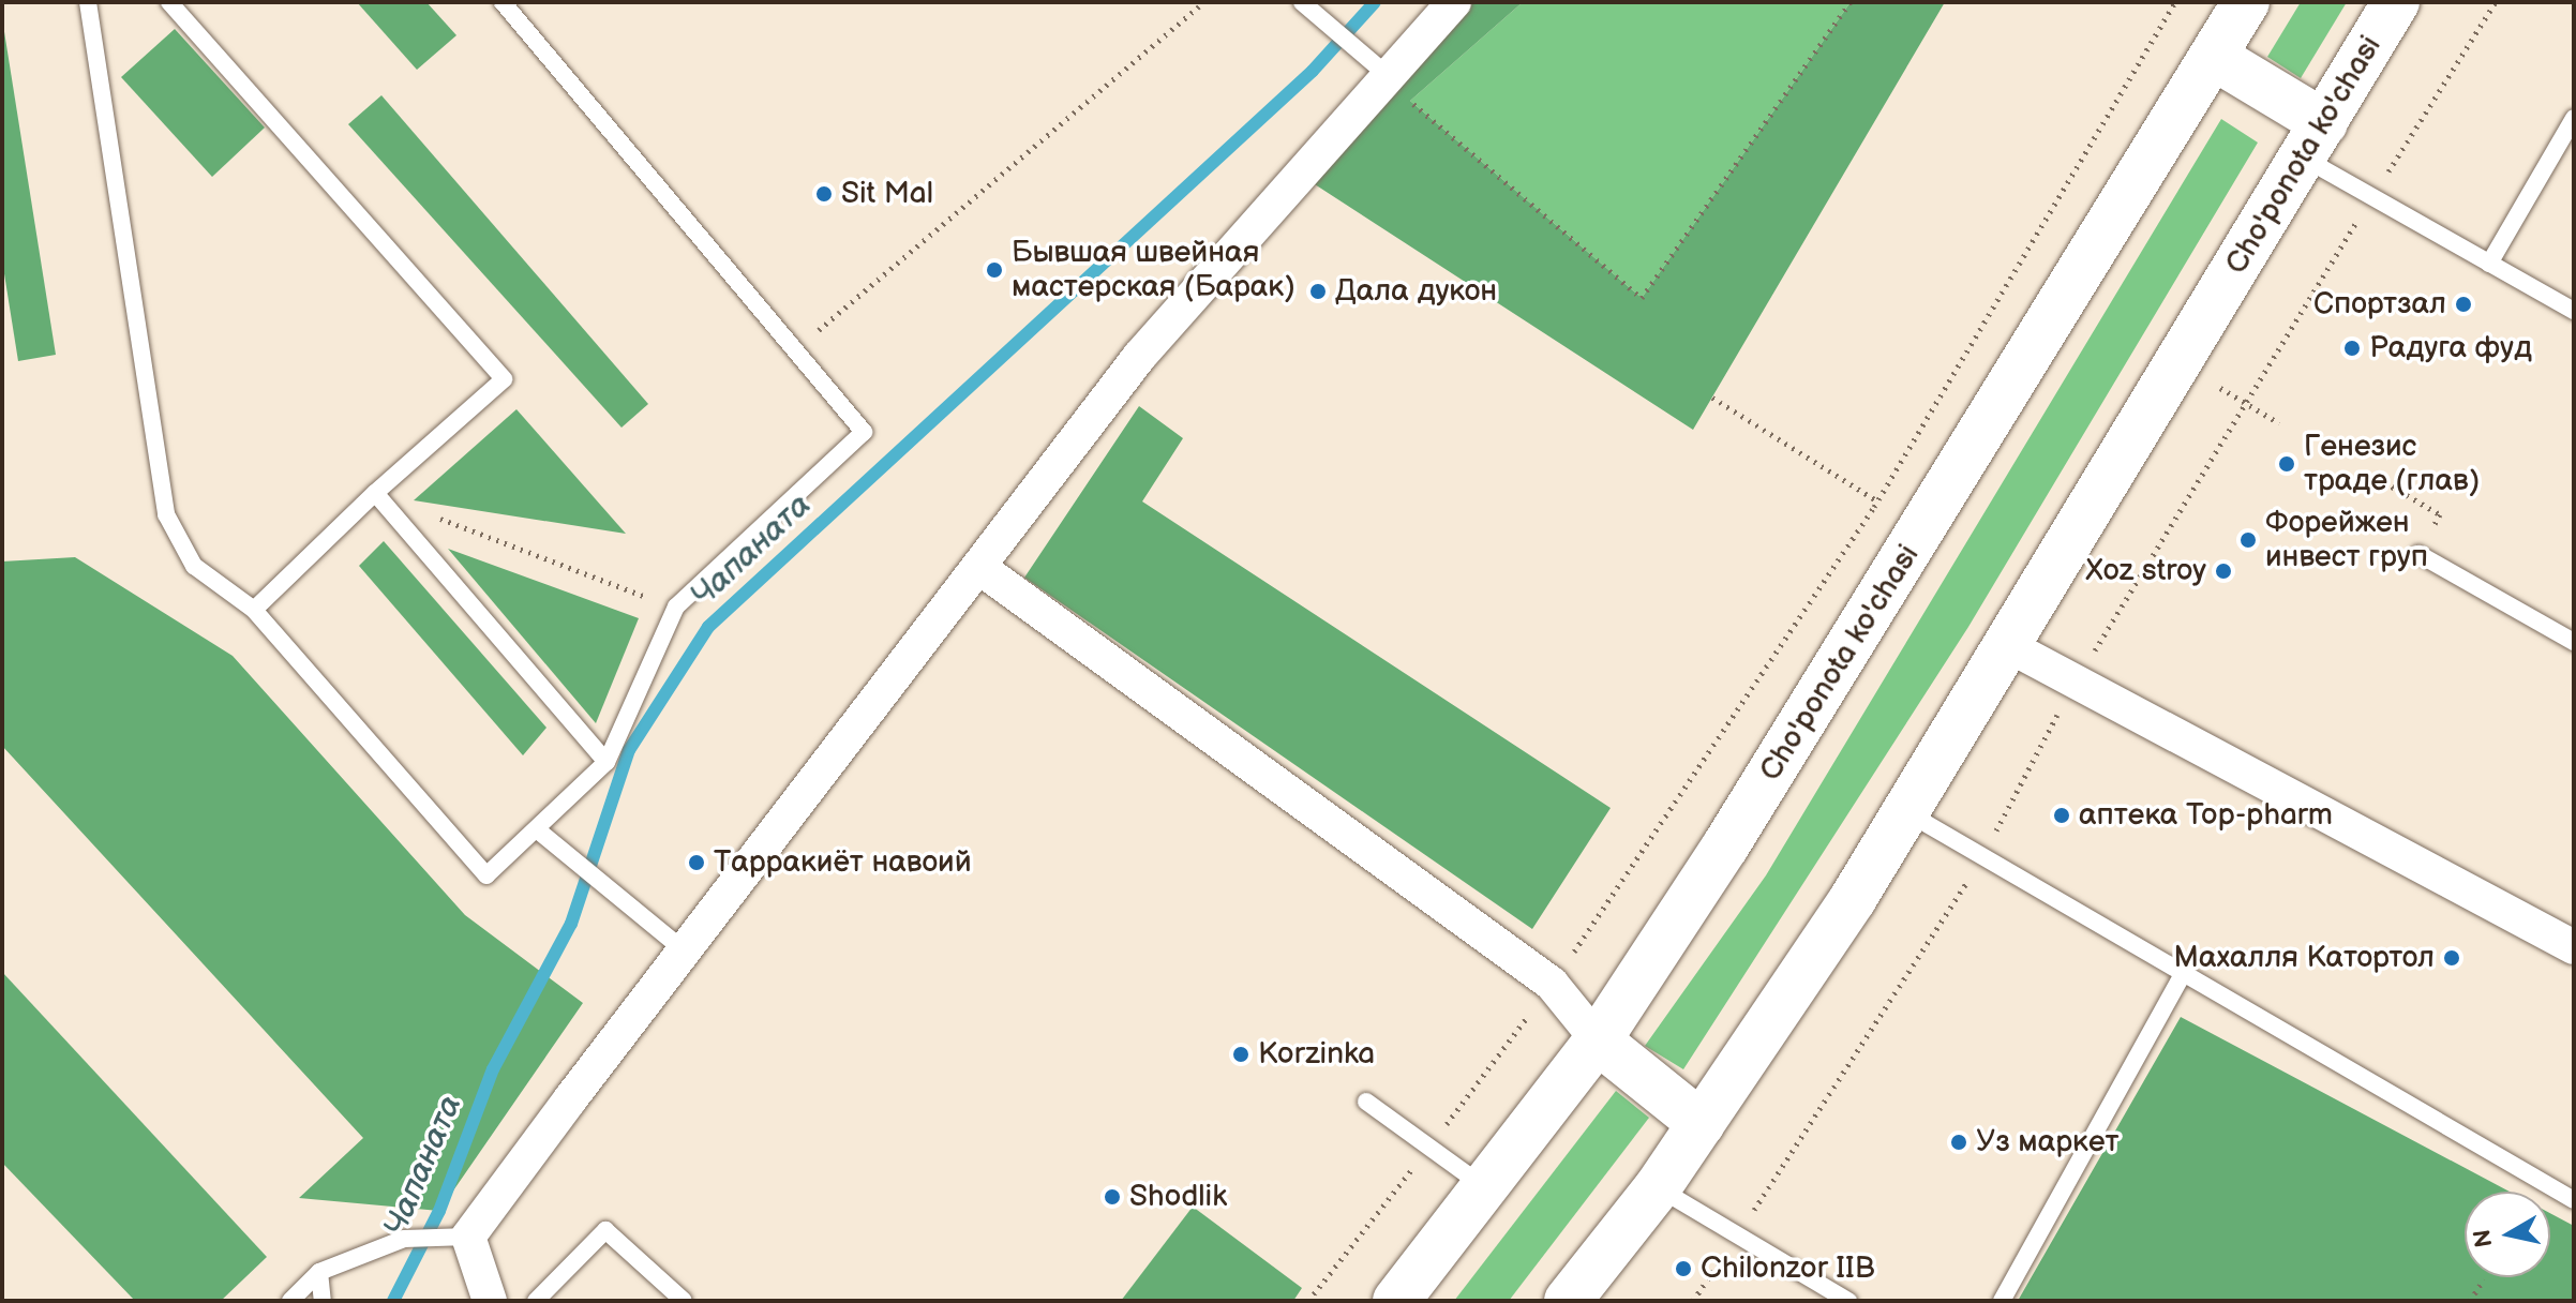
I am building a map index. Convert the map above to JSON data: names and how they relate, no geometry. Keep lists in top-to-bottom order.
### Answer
{
  "streets": {
    "main road": ["Cho'ponota ko'chasi"]
  },
  "water": ["Чапаната"],
  "places": [
    "Sit Mal",
    "Бывшая швейная мастерская (Барак)",
    "Дала дукон",
    "Спортзал",
    "Радуга фуд",
    "Генезис траде (глав)",
    "Форейжен инвест груп",
    "Xoz stroy",
    "аптека Top-pharm",
    "Тарракиёт навоий",
    "Махалля Катортол",
    "Korzinka",
    "Уз маркет",
    "Shodlik",
    "Chilonzor IIB"
  ],
  "north": "left"
}
